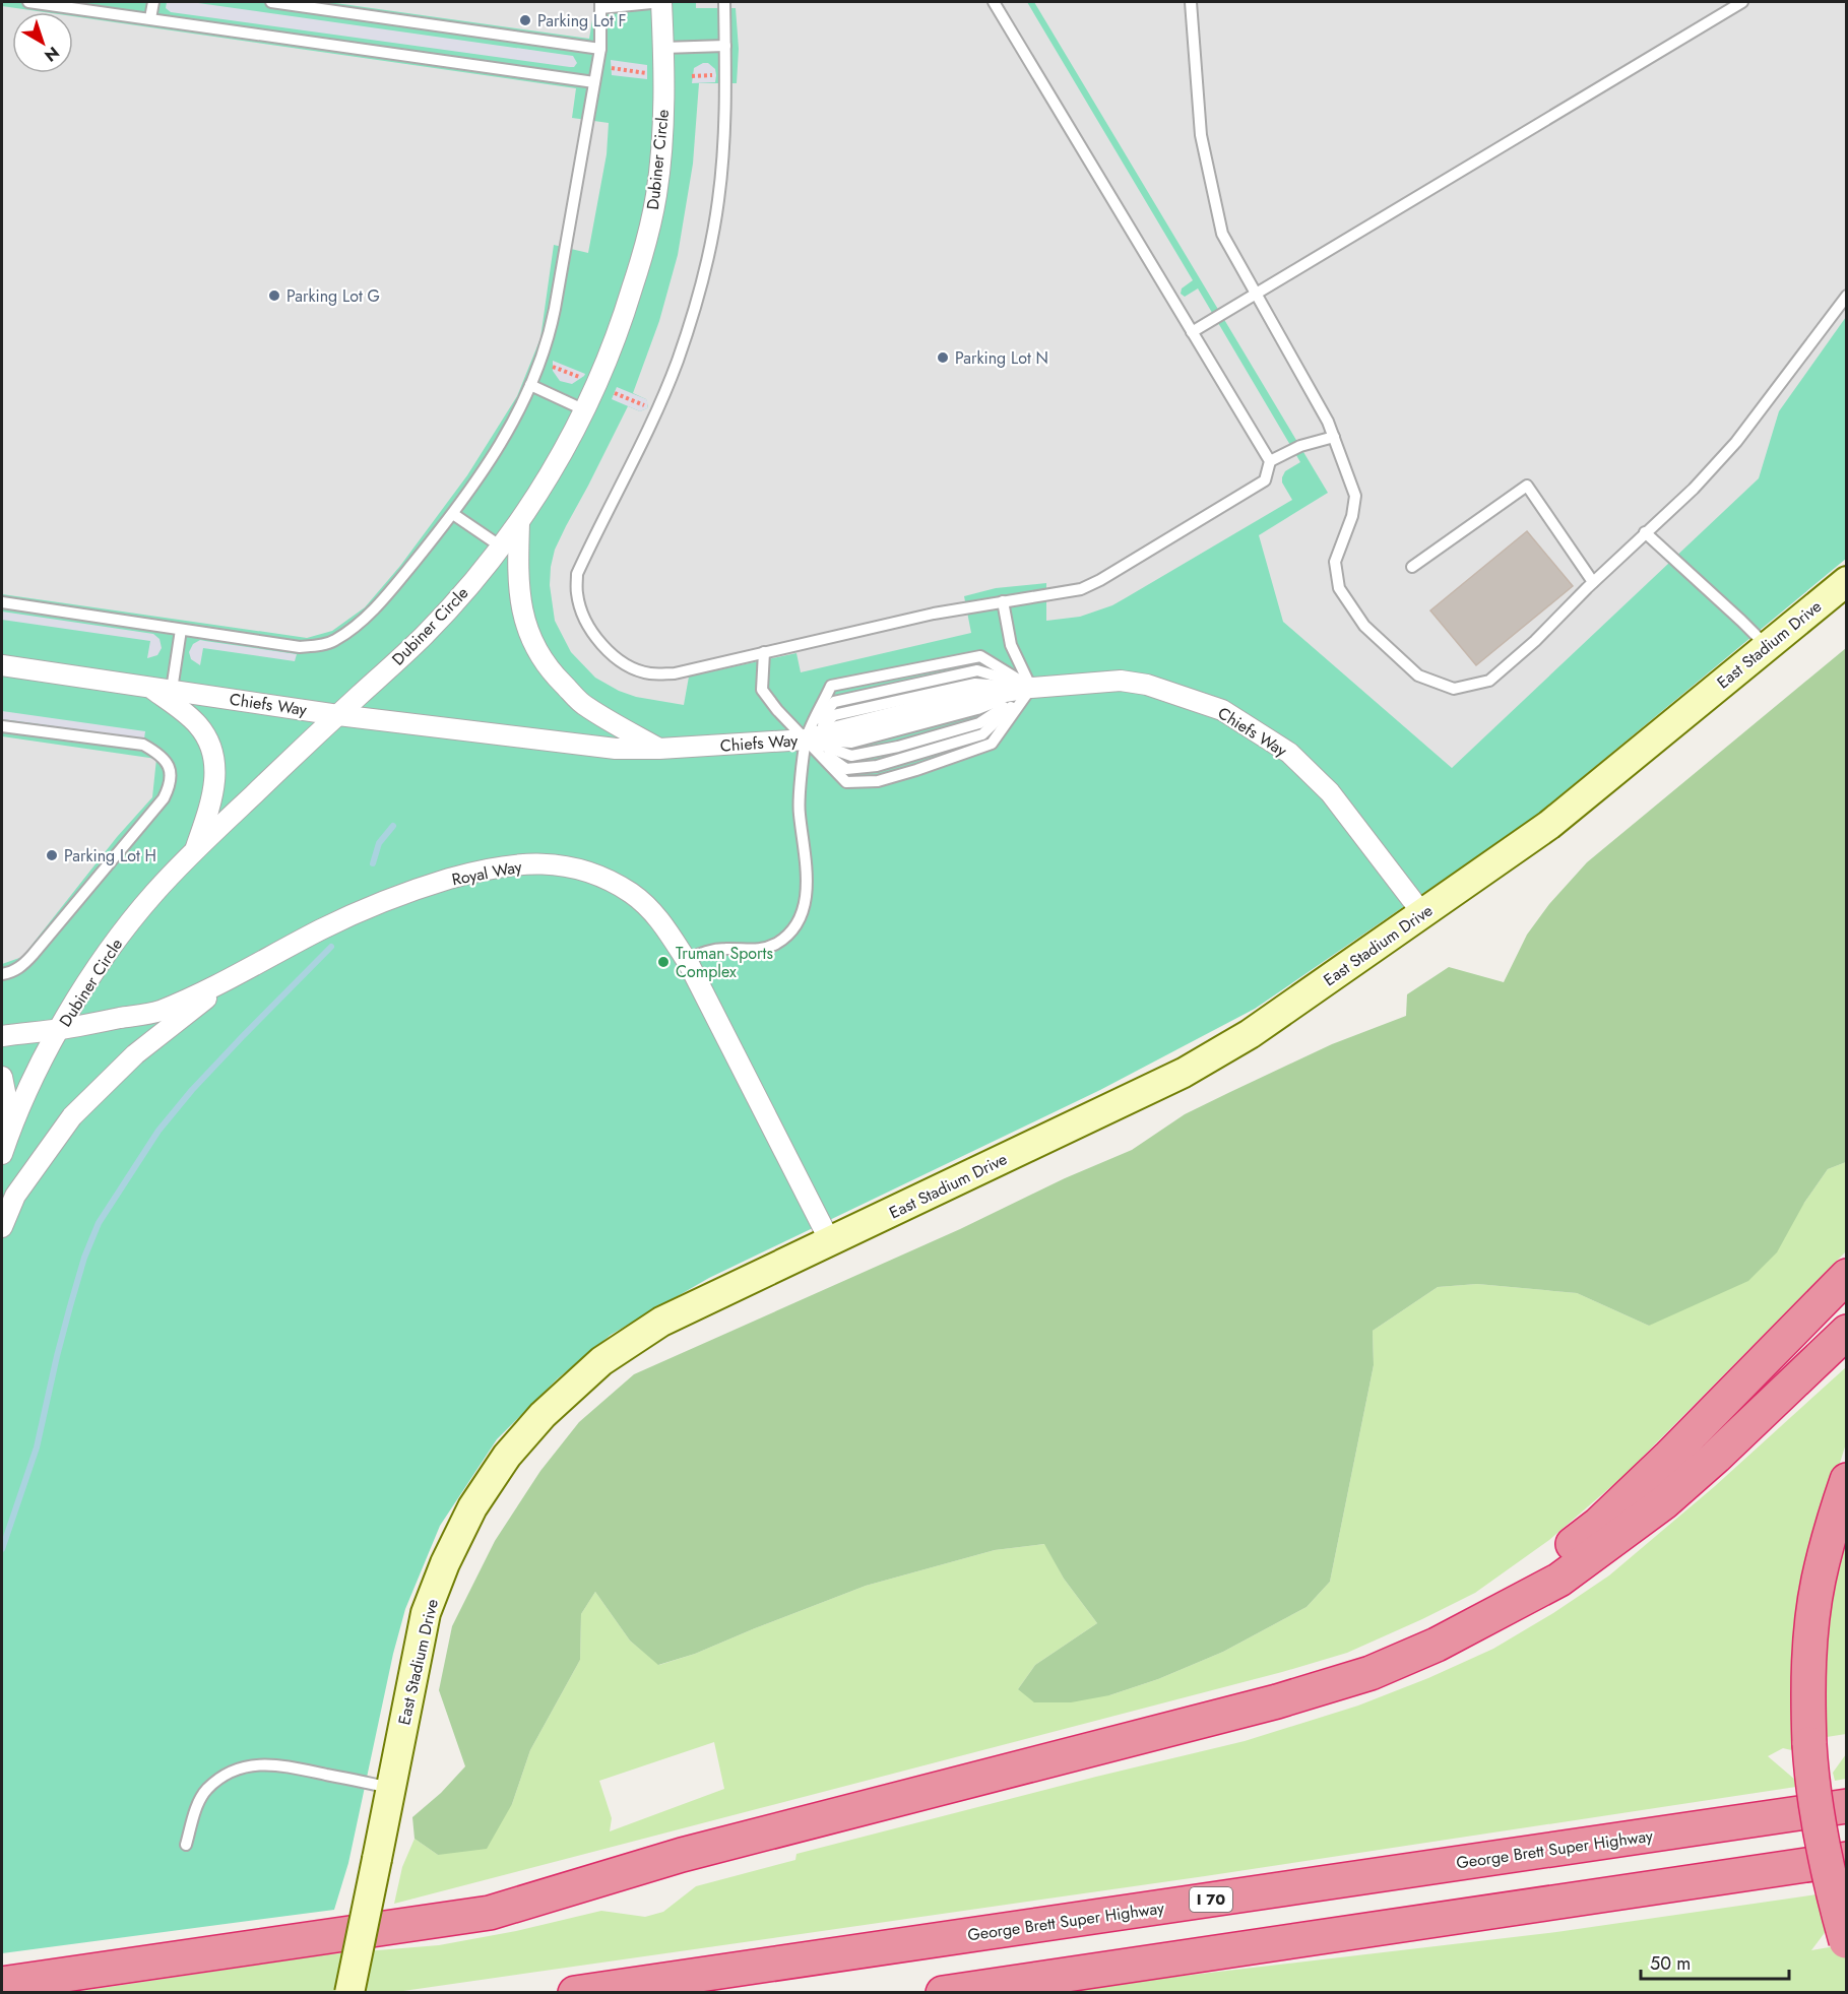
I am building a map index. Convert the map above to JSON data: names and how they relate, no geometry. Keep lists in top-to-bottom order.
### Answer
{
  "streets": {
    "highway": ["George Brett Super Highway", "I 70"],
    "main road": ["East Stadium Drive"],
    "street": ["Dubiner Circle", "Chiefs Way", "Royal Way"]
  },
  "crossings": [
    ["Dubiner Circle", "Chiefs Way"],
    ["Dubiner Circle", "Royal Way"],
    ["East Stadium Drive", "Chiefs Way"],
    ["East Stadium Drive", "Royal Way"]
  ],
  "places": [
    "Parking Lot F",
    "Parking Lot G",
    "Parking Lot N",
    "Parking Lot H",
    "Truman Sports Complex"
  ],
  "scale_bar": "50 m",
  "north": "bottom right"
}
